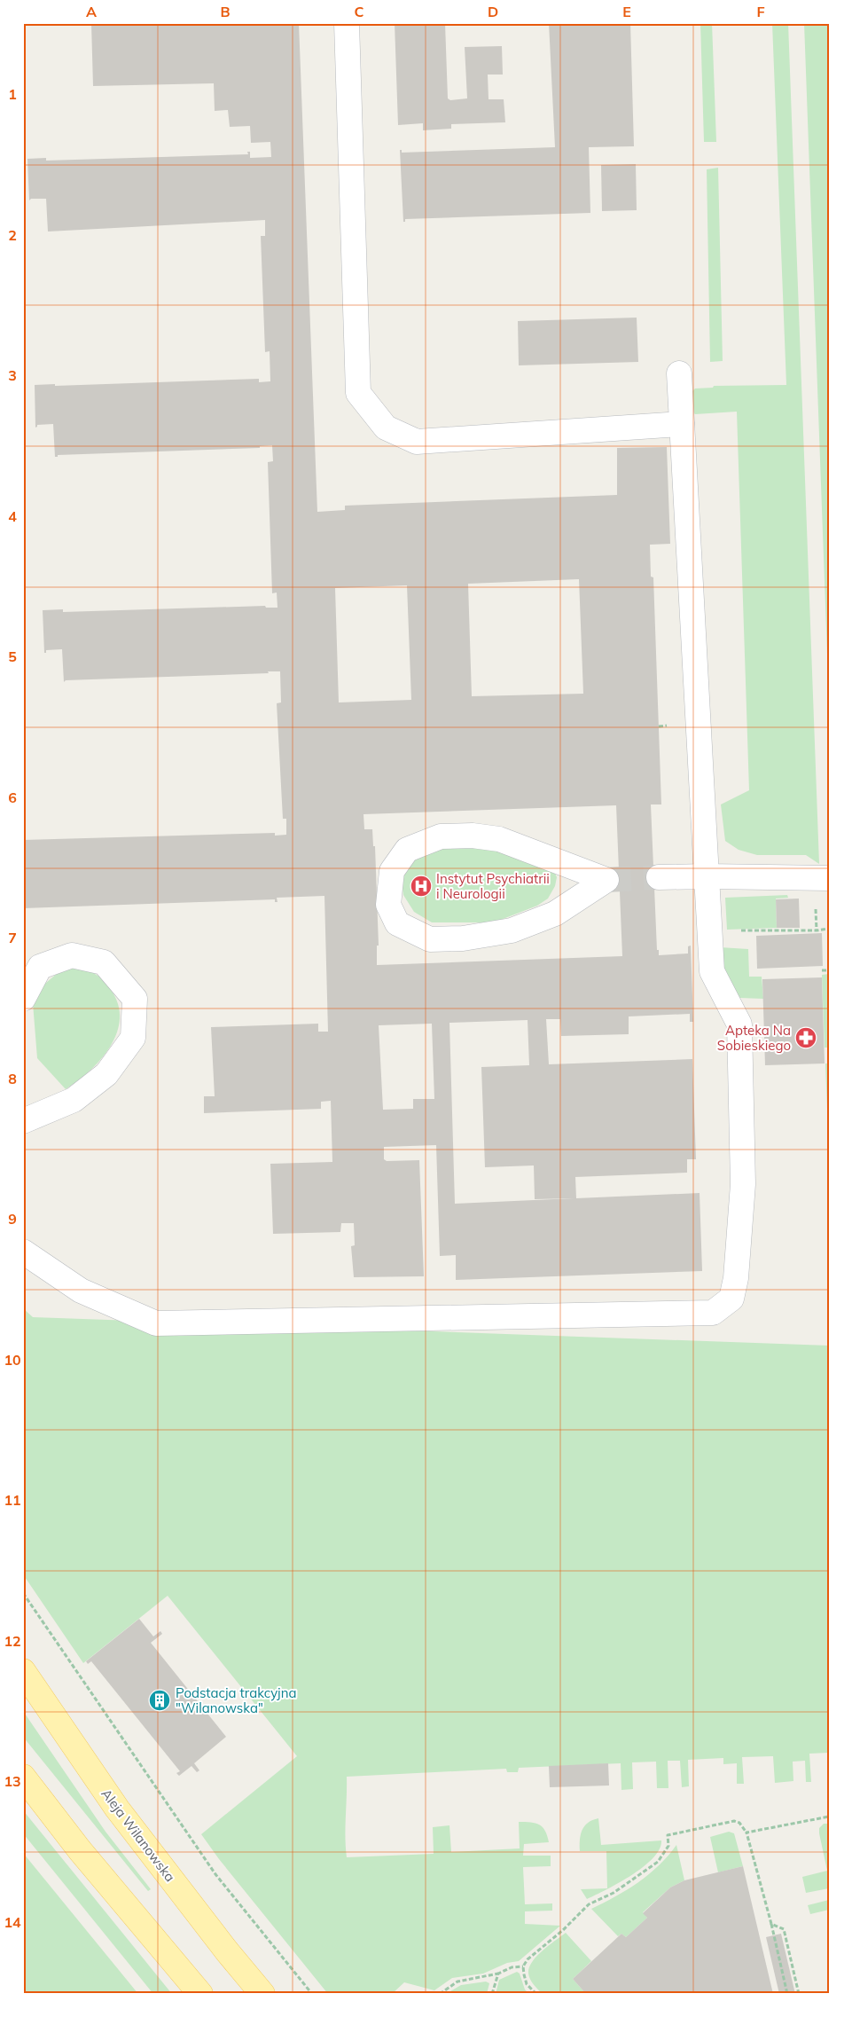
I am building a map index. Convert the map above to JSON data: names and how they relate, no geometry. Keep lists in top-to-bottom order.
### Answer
{
  "streets": {
    "main road": ["Aleja Wilanowska"]
  },
  "places": {
    "hospital": ["Instytut Psychiatrii i Neurologii"],
    "pharmacy": ["Apteka Na Sobieskiego"],
    "building": ["Podstacja trakcyjna \"Wilanowska\""]
  },
  "grid": {
    "columns": [
      "A",
      "B",
      "C",
      "D",
      "E",
      "F"
    ],
    "rows": [
      "1",
      "2",
      "3",
      "4",
      "5",
      "6",
      "7",
      "8",
      "9",
      "10",
      "11",
      "12",
      "13",
      "14"
    ]
  }
}
